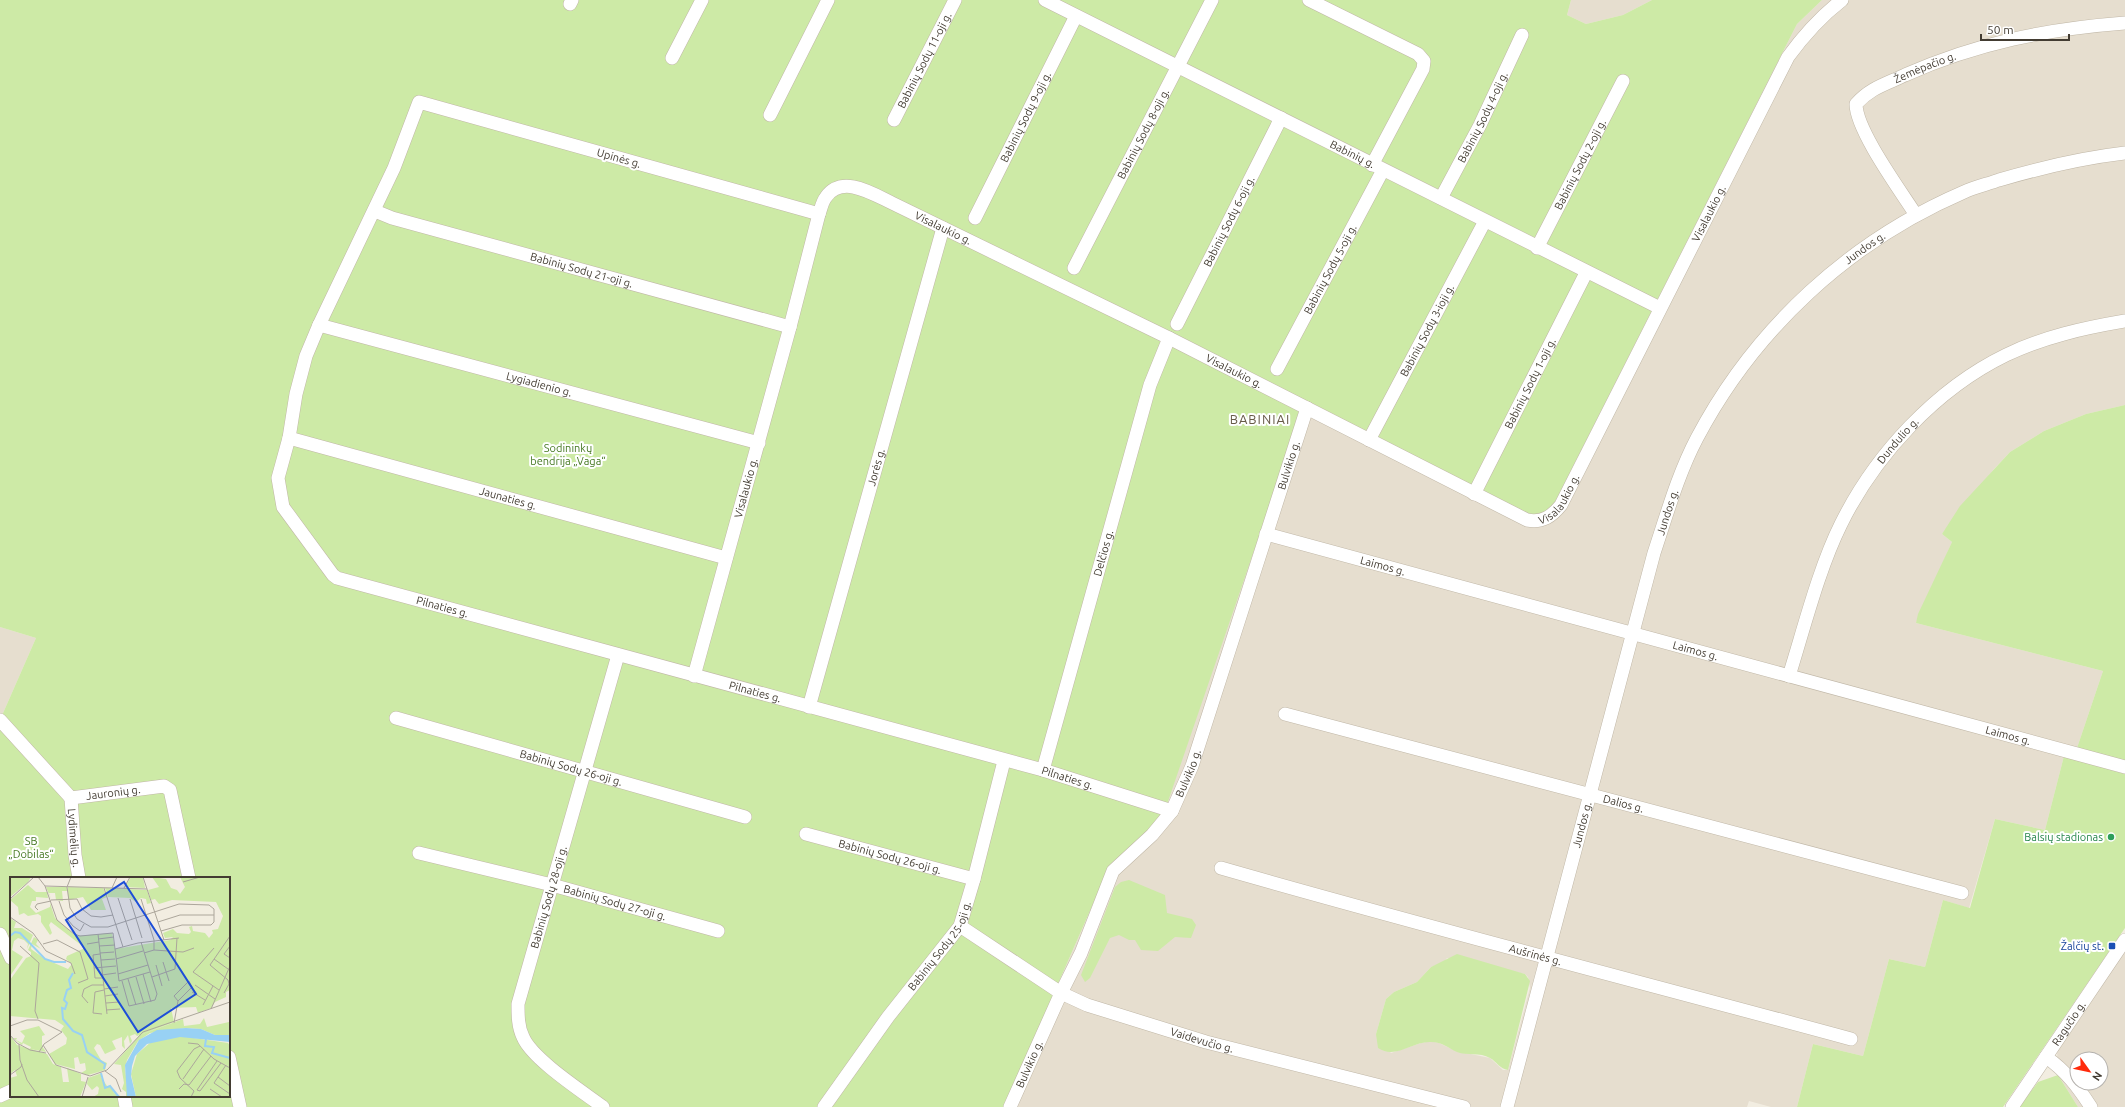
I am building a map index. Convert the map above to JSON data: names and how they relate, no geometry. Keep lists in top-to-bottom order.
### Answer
{
  "streets": {
    "street": [
      "Babinių Sodų 11-oji g.",
      "Žemėpačio g.",
      "Babinių Sodų 9-oji g.",
      "Babinių Sodų 4-oji g.",
      "Babinių Sodų 8-oji g.",
      "Babinių g.",
      "Upinės g.",
      "Babinių Sodų 2-oji g.",
      "Visalaukio g.",
      "Babinių Sodų 6-oji g.",
      "Jundos g.",
      "Babinių Sodų 5-oji g.",
      "Babinių Sodų 21-oji g.",
      "Babinių Sodų 3-ioji g.",
      "Babinių Sodų 1-oji g.",
      "Lygiadienio g.",
      "Dundulio g.",
      "Bulvikio g.",
      "Jorės g.",
      "Jaunaties g.",
      "Delčios g.",
      "Laimos g.",
      "Pilnaties g.",
      "Babinių Sodų 26-oji g.",
      "Jauronių g.",
      "Dalios g.",
      "Lydimėlių g.",
      "Babinių Sodų 28-oji g.",
      "Babinių Sodų 27-oji g.",
      "Babinių Sodų 25-oji g.",
      "Aušrinės g.",
      "Ragučio g.",
      "Vaidevučio g."
    ]
  },
  "crossings": [
    ["Žemėpačio g.", "Jundos g."],
    ["Babinių Sodų 9-oji g.", "Babinių g."],
    ["Babinių Sodų 4-oji g.", "Babinių g."],
    ["Babinių Sodų 8-oji g.", "Babinių g."],
    ["Babinių g.", "Babinių Sodų 2-oji g."],
    ["Babinių g.", "Visalaukio g."],
    ["Babinių g.", "Babinių Sodų 6-oji g."],
    ["Babinių g.", "Babinių Sodų 5-oji g."],
    ["Babinių g.", "Babinių Sodų 3-ioji g."],
    ["Babinių g.", "Babinių Sodų 1-oji g."],
    ["Upinės g.", "Visalaukio g."],
    ["Upinės g.", "Babinių Sodų 21-oji g."],
    ["Visalaukio g.", "Babinių Sodų 21-oji g."],
    ["Visalaukio g.", "Babinių Sodų 3-ioji g."],
    ["Visalaukio g.", "Babinių Sodų 1-oji g."],
    ["Visalaukio g.", "Lygiadienio g."],
    ["Visalaukio g.", "Bulvikio g."],
    ["Visalaukio g.", "Jorės g."],
    ["Visalaukio g.", "Jaunaties g."],
    ["Visalaukio g.", "Delčios g."],
    ["Visalaukio g.", "Pilnaties g."],
    ["Jundos g.", "Laimos g."],
    ["Jundos g.", "Dalios g."],
    ["Jundos g.", "Aušrinės g."],
    ["Dundulio g.", "Laimos g."],
    ["Bulvikio g.", "Laimos g."],
    ["Bulvikio g.", "Pilnaties g."],
    ["Bulvikio g.", "Vaidevučio g."],
    ["Jorės g.", "Pilnaties g."],
    ["Jaunaties g.", "Pilnaties g."],
    ["Delčios g.", "Pilnaties g."],
    ["Pilnaties g.", "Babinių Sodų 28-oji g."],
    ["Pilnaties g.", "Babinių Sodų 25-oji g."],
    ["Babinių Sodų 26-oji g.", "Babinių Sodų 28-oji g."],
    ["Babinių Sodų 26-oji g.", "Babinių Sodų 25-oji g."],
    ["Jauronių g.", "Lydimėlių g."],
    ["Babinių Sodų 28-oji g.", "Babinių Sodų 27-oji g."],
    ["Babinių Sodų 25-oji g.", "Vaidevučio g."]
  ],
  "districts": ["BABINIAI"],
  "parks": ["Sodininkų bendrija „Vaga“", "SB „Dobilas“"],
  "places": {
    "other": ["Balsių stadionas"],
    "transit": ["Žalčių st."]
  },
  "scale_bar": "50 m",
  "north": "bottom right"
}
